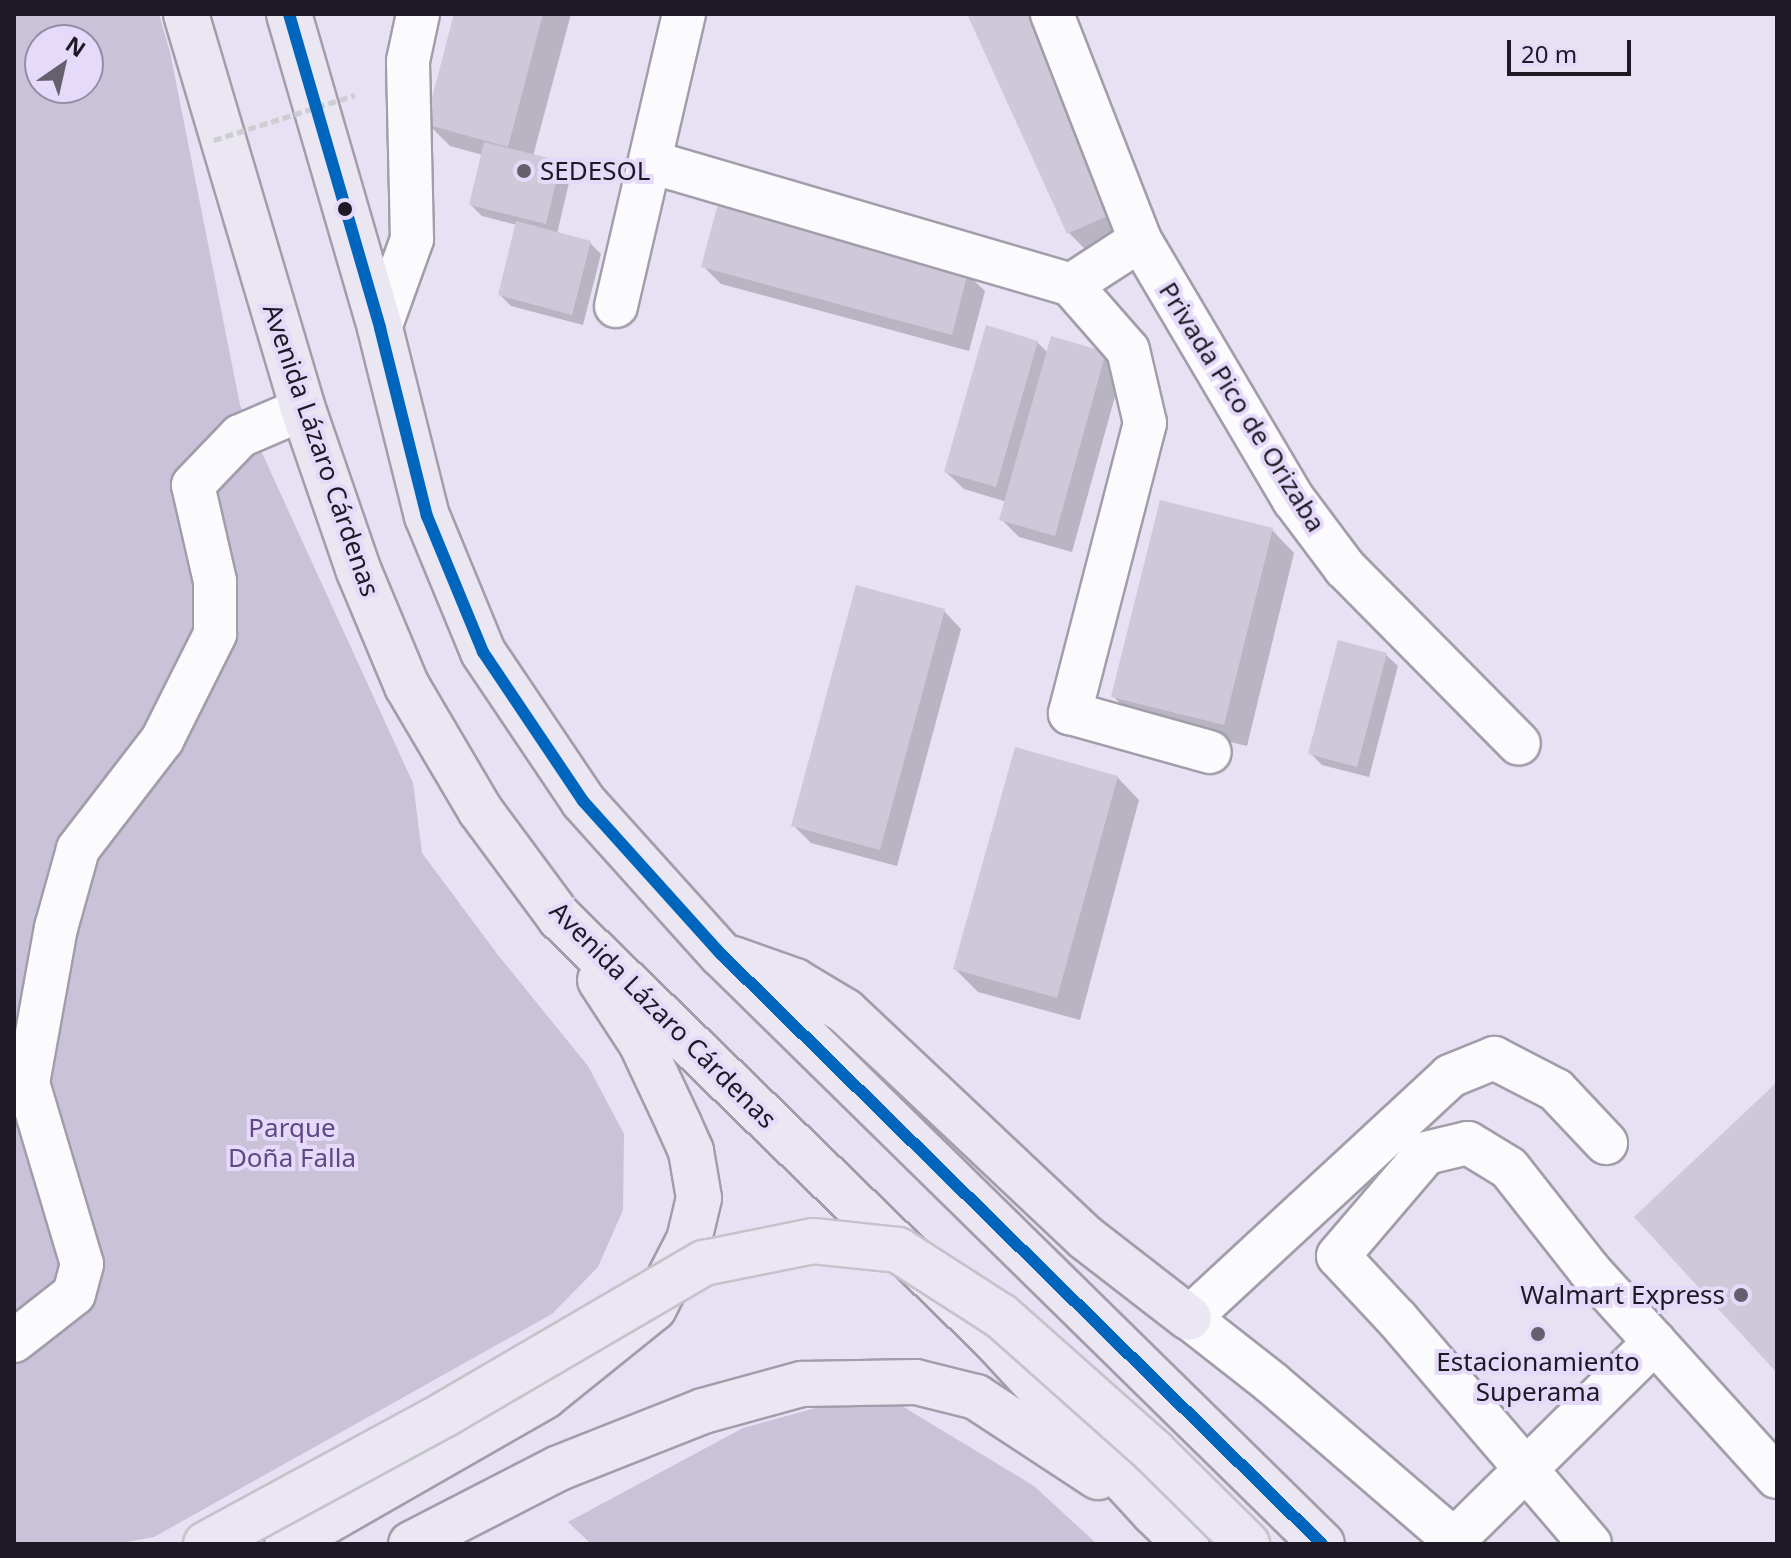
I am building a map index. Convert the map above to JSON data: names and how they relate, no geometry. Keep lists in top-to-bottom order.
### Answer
{
  "streets": {
    "highway": ["Avenida Lázaro Cárdenas"],
    "street": ["Privada Pico de Orizaba"]
  },
  "parks": ["Parque Doña Falla"],
  "places": ["SEDESOL", "Walmart Express", "Estacionamiento Superama"],
  "scale_bar": "20 m",
  "north": "top right"
}
